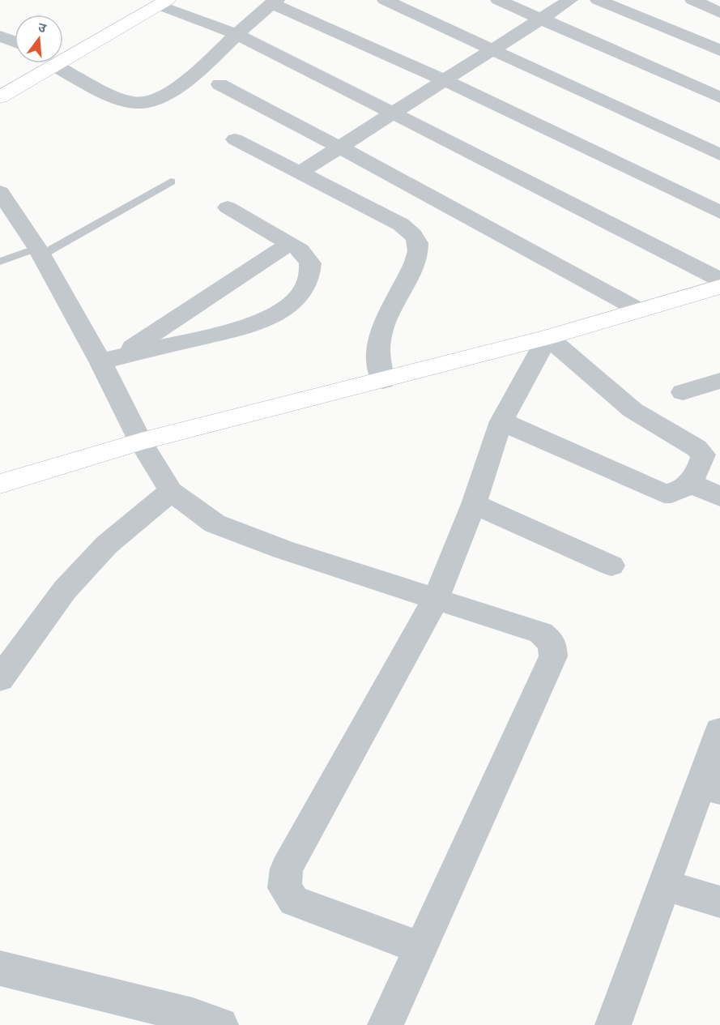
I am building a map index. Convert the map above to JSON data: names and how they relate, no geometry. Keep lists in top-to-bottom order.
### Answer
{
  "north": "top"
}
